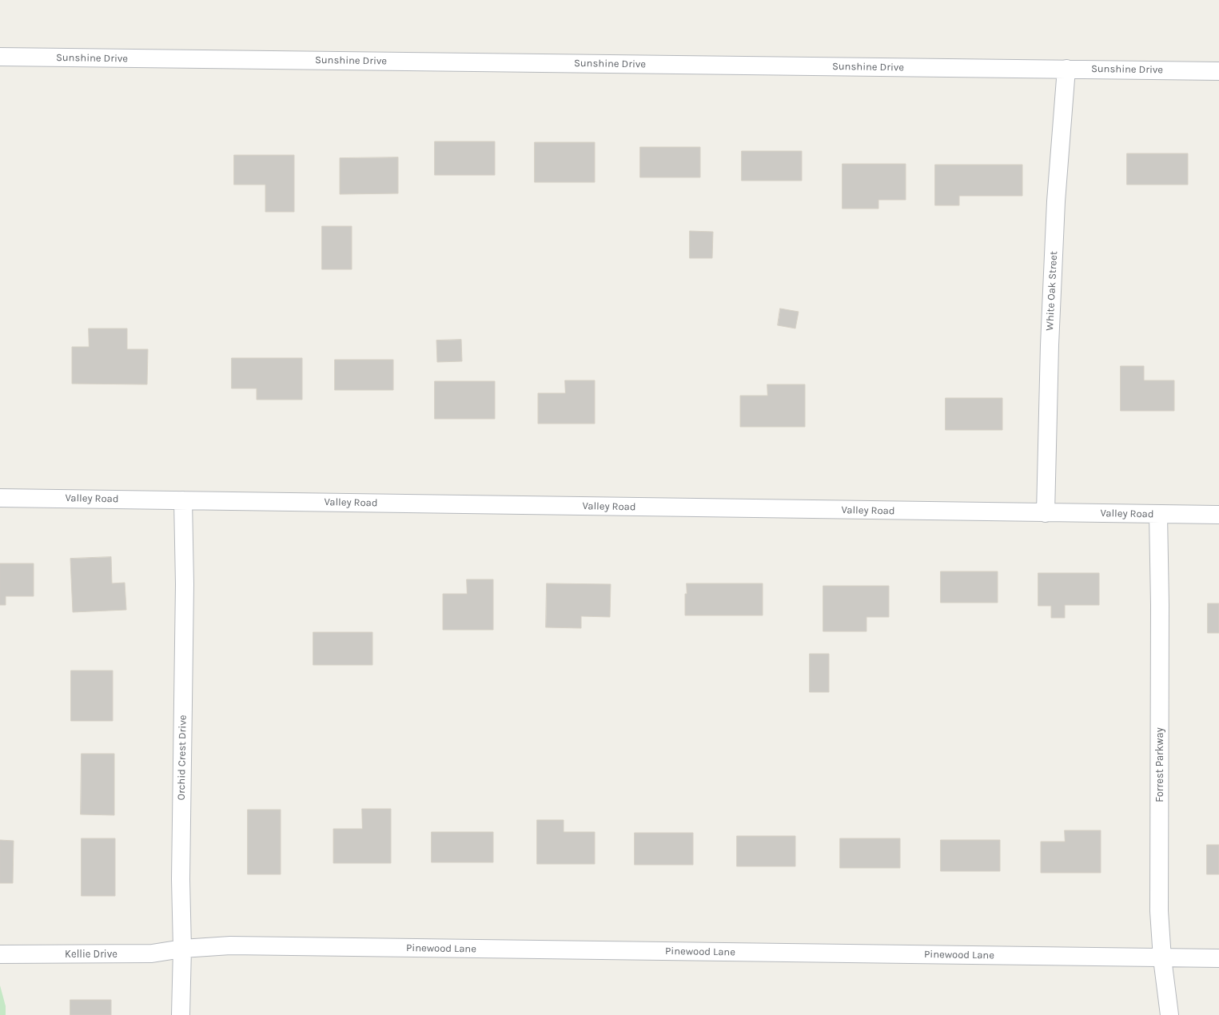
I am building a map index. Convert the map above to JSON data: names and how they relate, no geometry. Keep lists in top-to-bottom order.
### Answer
{
  "streets": {
    "street": [
      "Sunshine Drive",
      "White Oak Street",
      "Valley Road",
      "Orchid Crest Drive",
      "Forrest Parkway",
      "Pinewood Lane",
      "Kellie Drive"
    ]
  },
  "crossings": [
    ["Sunshine Drive", "White Oak Street"],
    ["White Oak Street", "Valley Road"],
    ["Valley Road", "Orchid Crest Drive"],
    ["Valley Road", "Forrest Parkway"],
    ["Orchid Crest Drive", "Pinewood Lane"],
    ["Orchid Crest Drive", "Kellie Drive"],
    ["Forrest Parkway", "Pinewood Lane"],
    ["Pinewood Lane", "Kellie Drive"]
  ]
}
